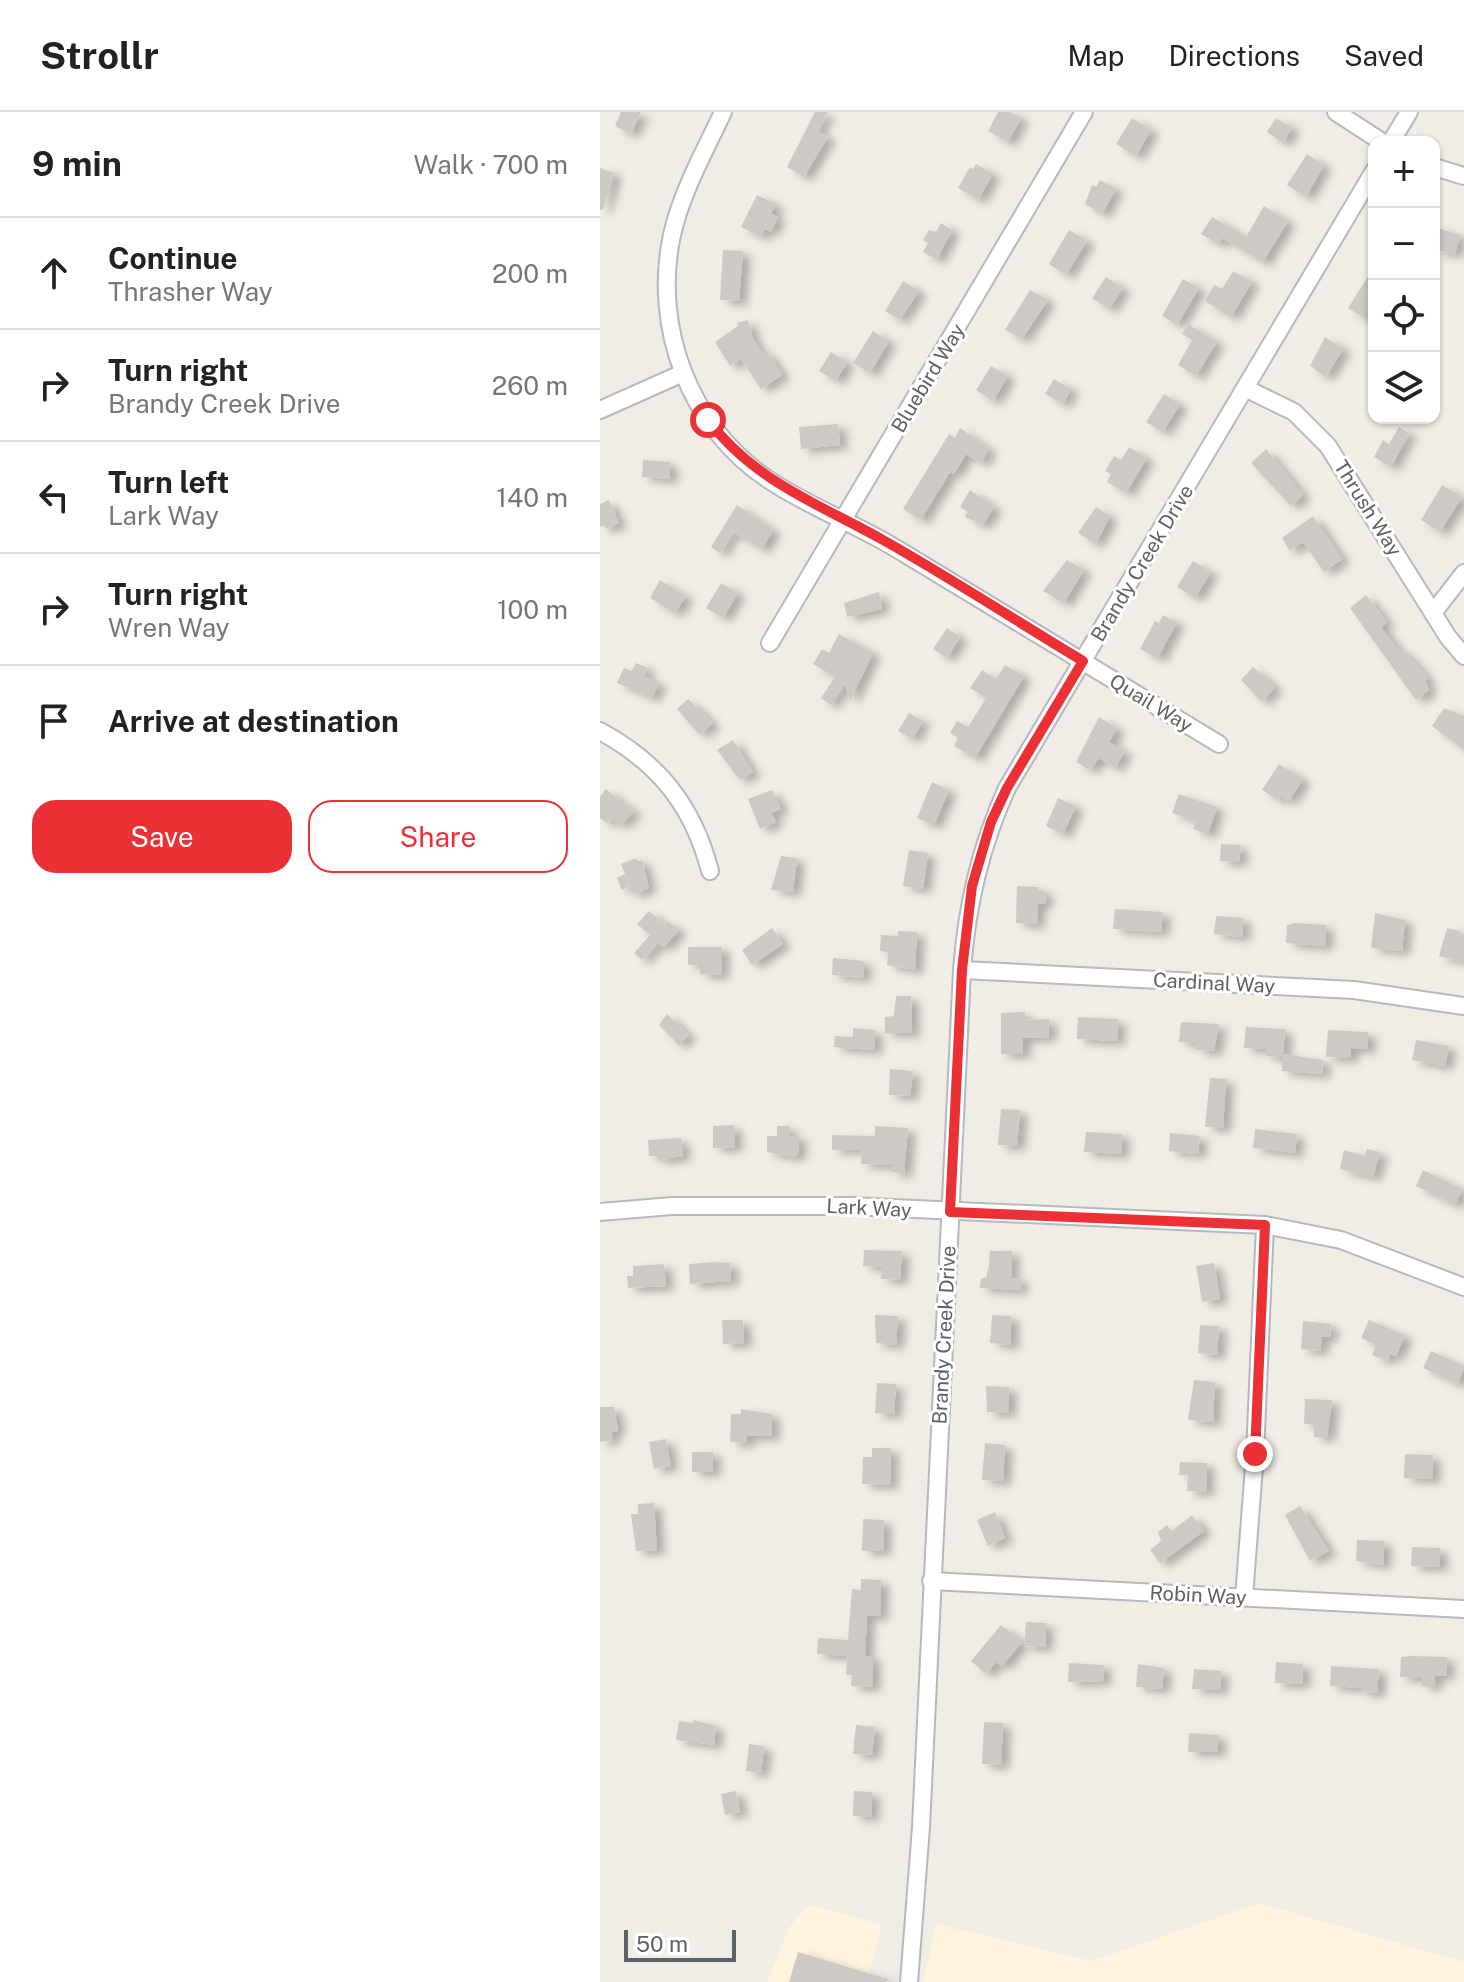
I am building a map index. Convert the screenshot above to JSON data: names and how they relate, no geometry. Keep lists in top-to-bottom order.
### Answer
{
  "streets": {
    "street": [
      "Bluebird Way",
      "Thrush Way",
      "Brandy Creek Drive",
      "Quail Way",
      "Cardinal Way",
      "Lark Way",
      "Robin Way"
    ]
  },
  "crossings": [
    ["Bluebird Way", "Quail Way"],
    ["Thrush Way", "Brandy Creek Drive"],
    ["Brandy Creek Drive", "Quail Way"],
    ["Brandy Creek Drive", "Cardinal Way"],
    ["Brandy Creek Drive", "Lark Way"],
    ["Brandy Creek Drive", "Robin Way"]
  ],
  "scale_bar": "50 m",
  "page": {
    "header": "Strollr",
    "nav": ["Map", "Directions", "Saved"],
    "heading": ["9 min", "Walk · 700 m"],
    "map_buttons": ["+", "−"],
    "list": [
      ["Continue", "Thrasher Way", "200 m"],
      ["Turn right", "Brandy Creek Drive", "260 m"],
      ["Turn left", "Lark Way", "140 m"],
      ["Turn right", "Wren Way", "100 m"],
      "Arrive at destination"
    ],
    "buttons": ["Save", "Share"],
    "scale": "50 m"
  }
}
